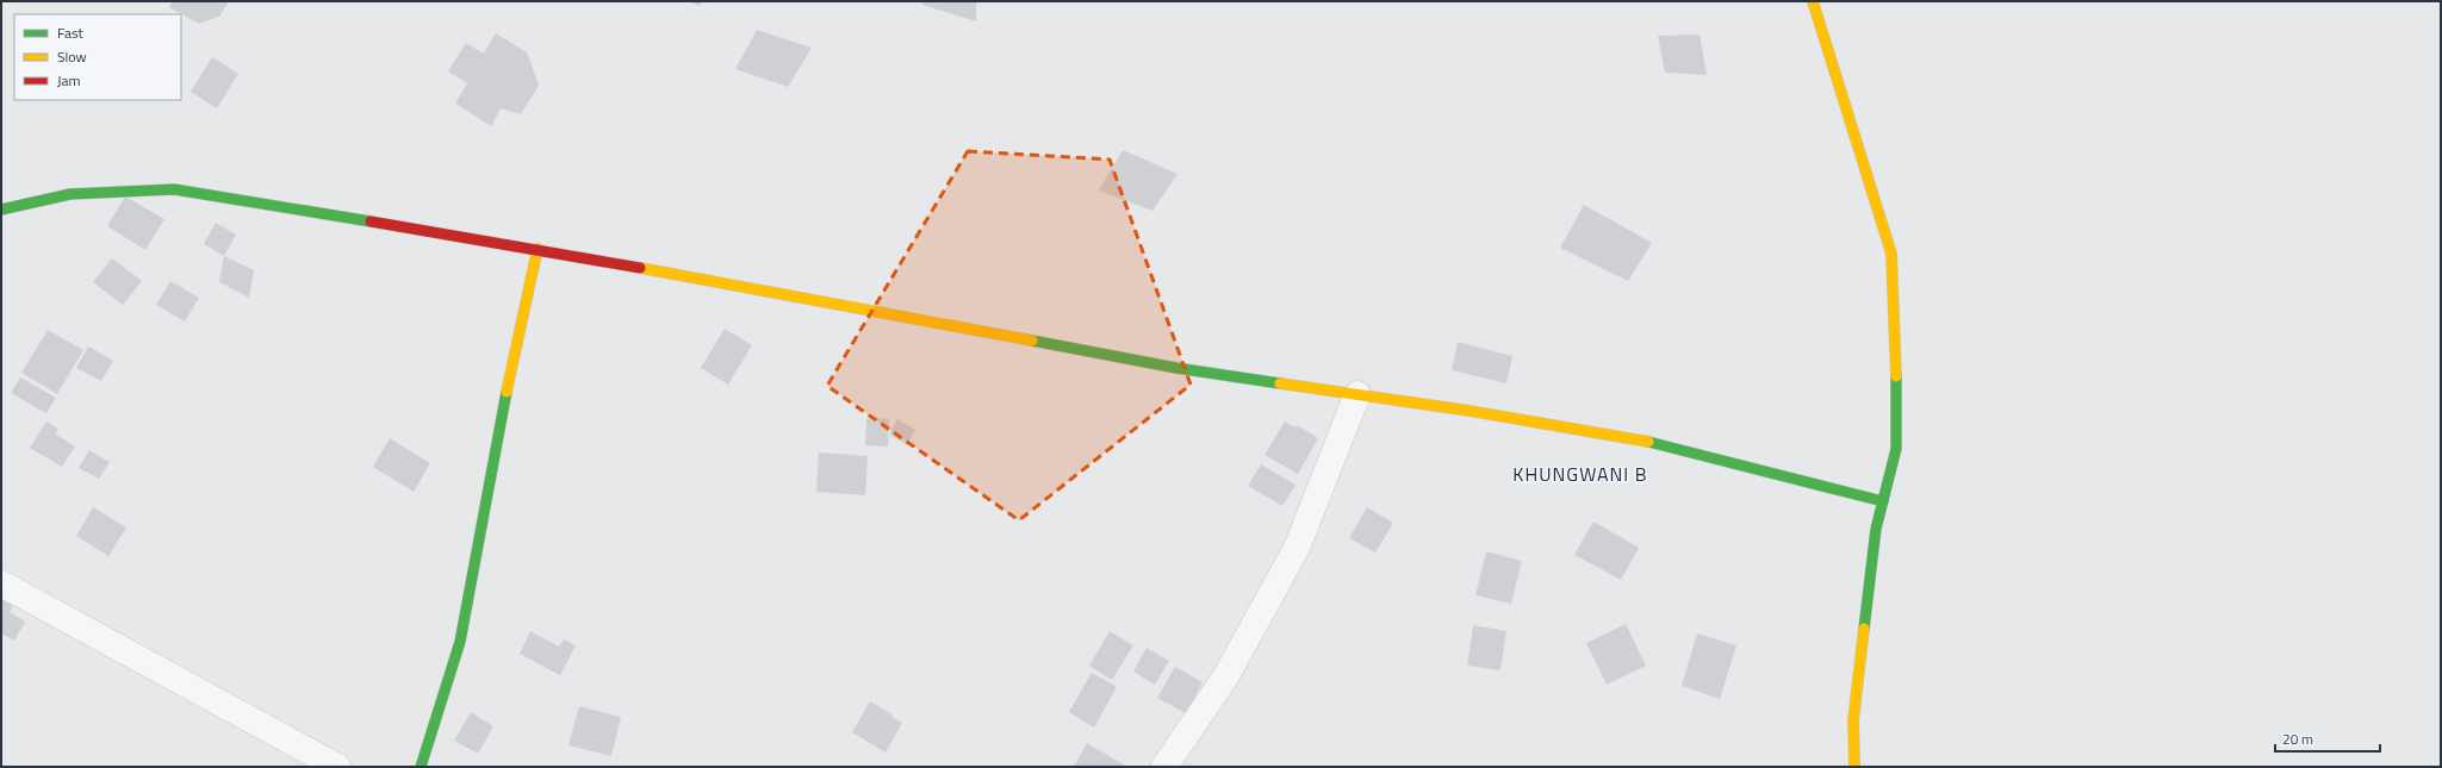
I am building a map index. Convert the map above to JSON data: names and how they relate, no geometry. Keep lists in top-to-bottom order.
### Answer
{
  "districts": ["KHUNGWANI B"],
  "legend": ["Fast", "Slow", "Jam"],
  "scale_bar": "20 m"
}
